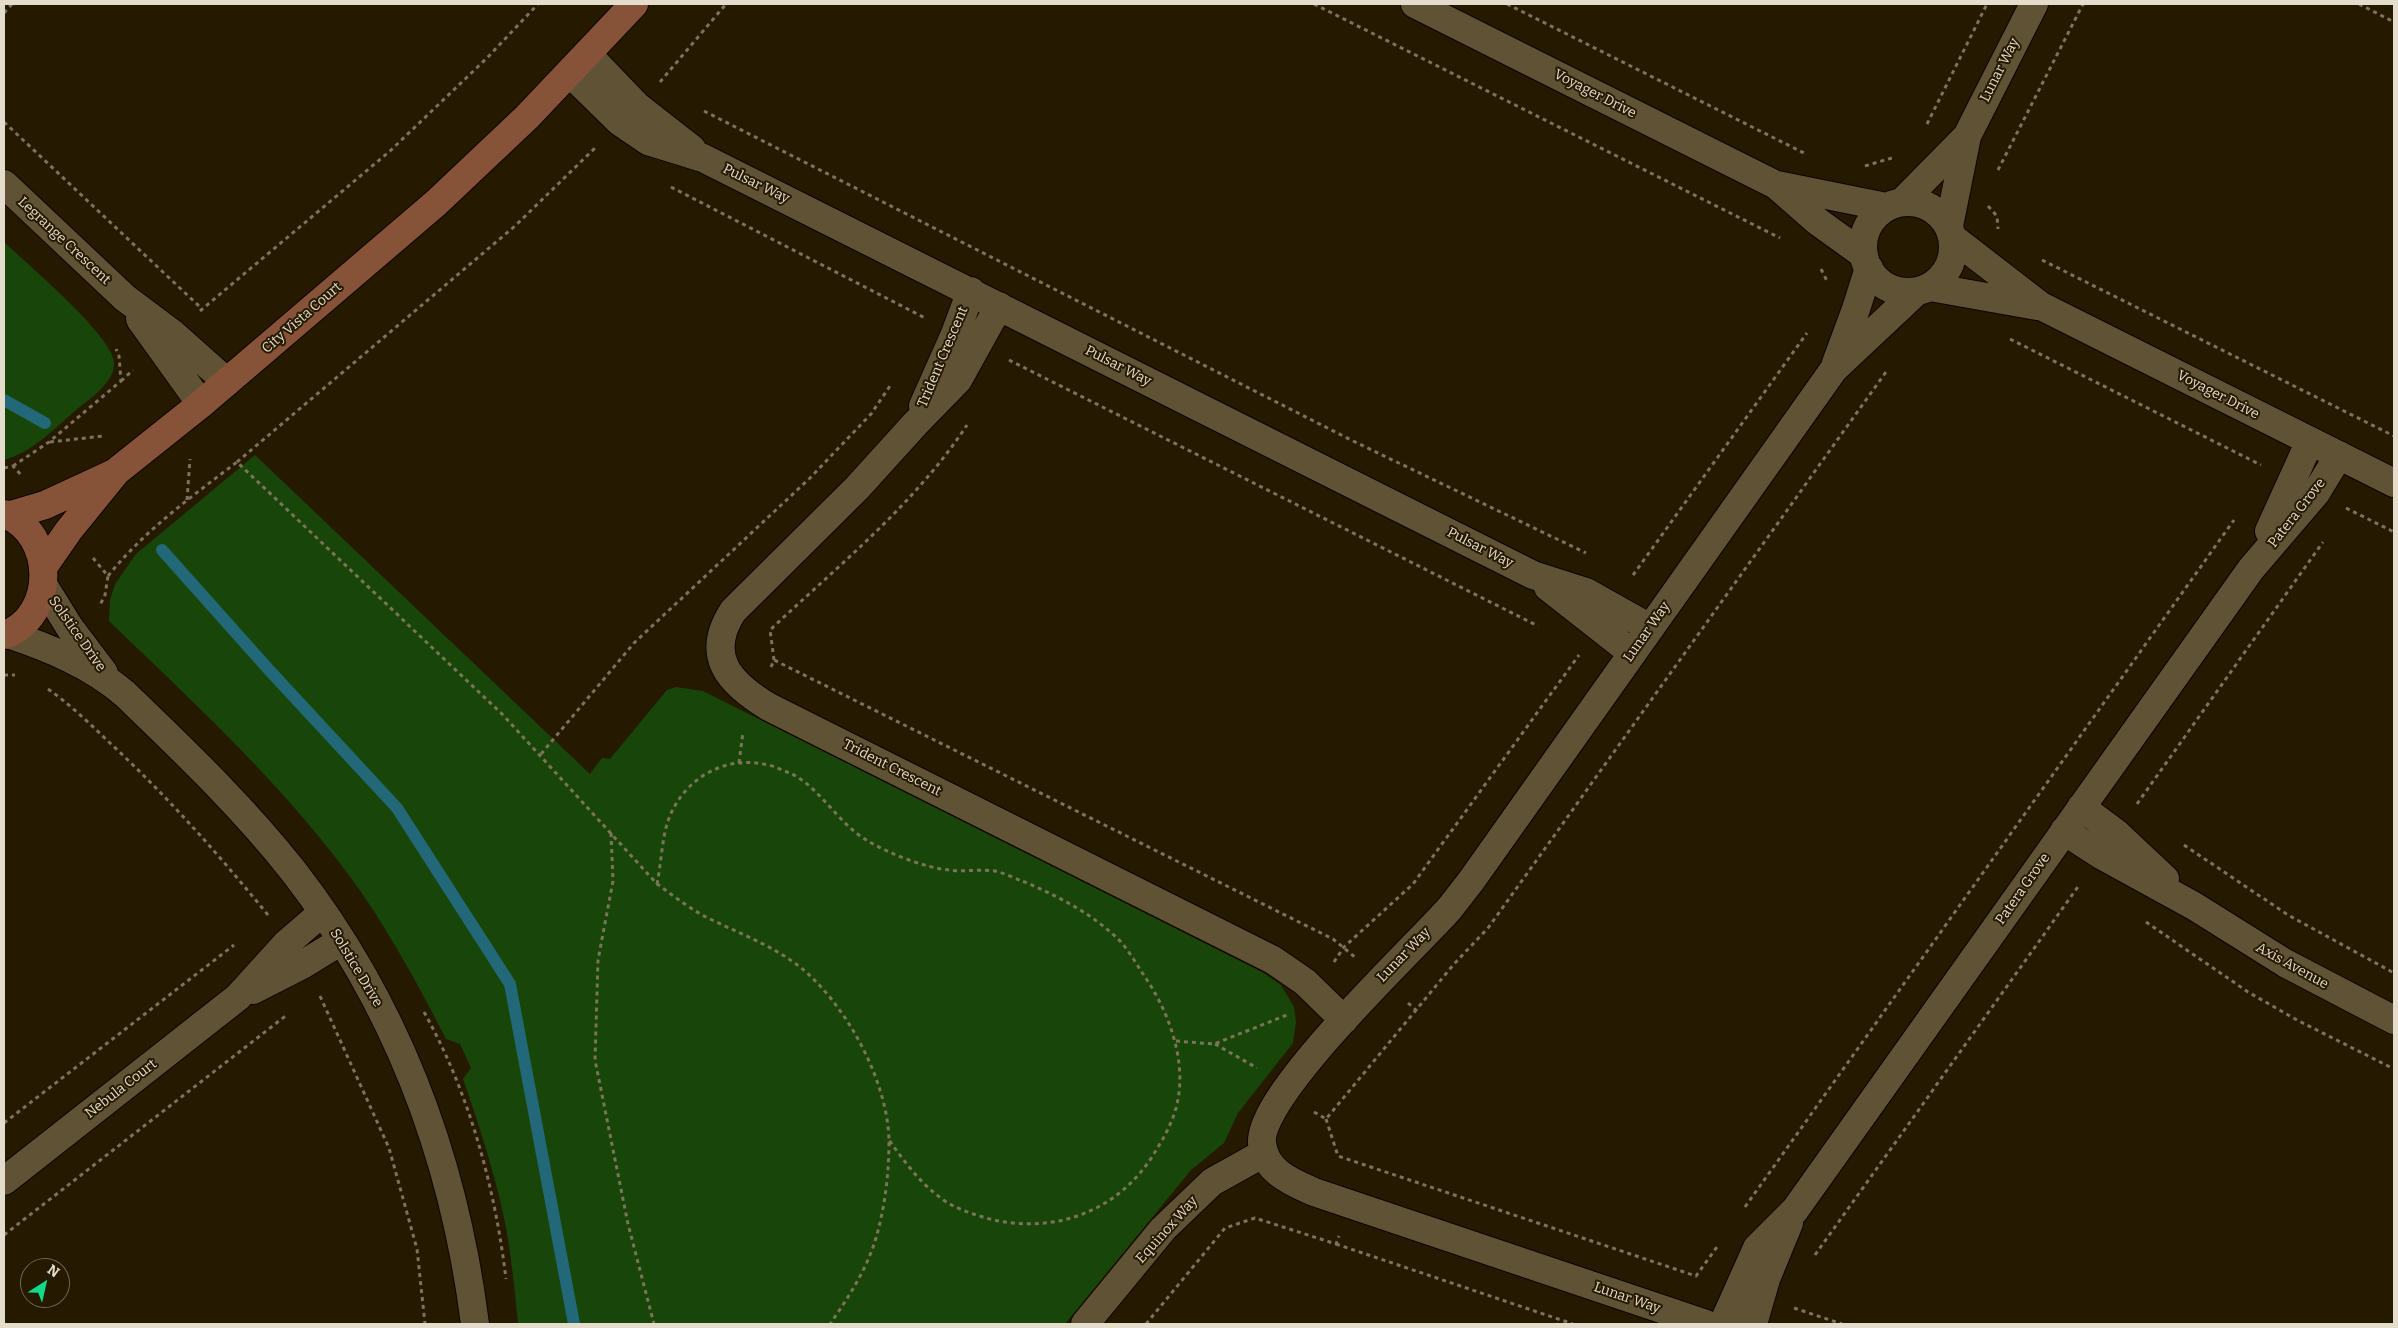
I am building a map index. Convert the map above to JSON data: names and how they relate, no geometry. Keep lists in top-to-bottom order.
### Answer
{
  "streets": {
    "street": [
      "Lunar Way",
      "Voyager Drive",
      "Pulsar Way",
      "Legrange Crescent",
      "City Vista Court",
      "Trident Crescent",
      "Patera Grove",
      "Solstice Drive",
      "Axis Avenue",
      "Nebula Court",
      "Equinox Way"
    ]
  },
  "crossings": [
    ["Lunar Way", "Voyager Drive"],
    ["Lunar Way", "Pulsar Way"],
    ["Lunar Way", "Trident Crescent"],
    ["Lunar Way", "Equinox Way"],
    ["Voyager Drive", "Patera Grove"],
    ["Pulsar Way", "City Vista Court"],
    ["Pulsar Way", "Trident Crescent"],
    ["Legrange Crescent", "City Vista Court"],
    ["City Vista Court", "Solstice Drive"],
    ["Patera Grove", "Axis Avenue"],
    ["Solstice Drive", "Nebula Court"]
  ],
  "north": "top right"
}
